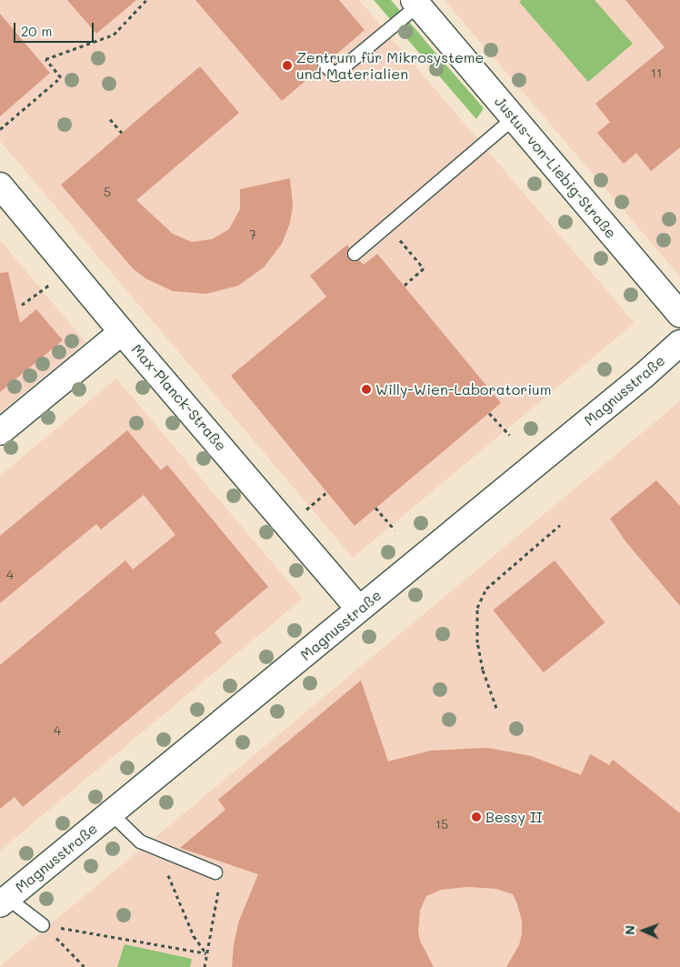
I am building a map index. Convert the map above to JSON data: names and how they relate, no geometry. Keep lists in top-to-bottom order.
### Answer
{
  "streets": {
    "street": ["Justus-von-Liebig-Straße", "Magnusstraße", "Max-Planck-Straße"]
  },
  "crossings": [
    ["Magnusstraße", "Max-Planck-Straße"]
  ],
  "places": ["Zentrum für Mikrosysteme und Materialien", "Willy-Wien-Laboratorium", "Bessy II"],
  "house_numbers": [
    "11",
    "5",
    "7",
    "4",
    "4",
    "15"
  ],
  "scale_bar": "20 m",
  "north": "left"
}
